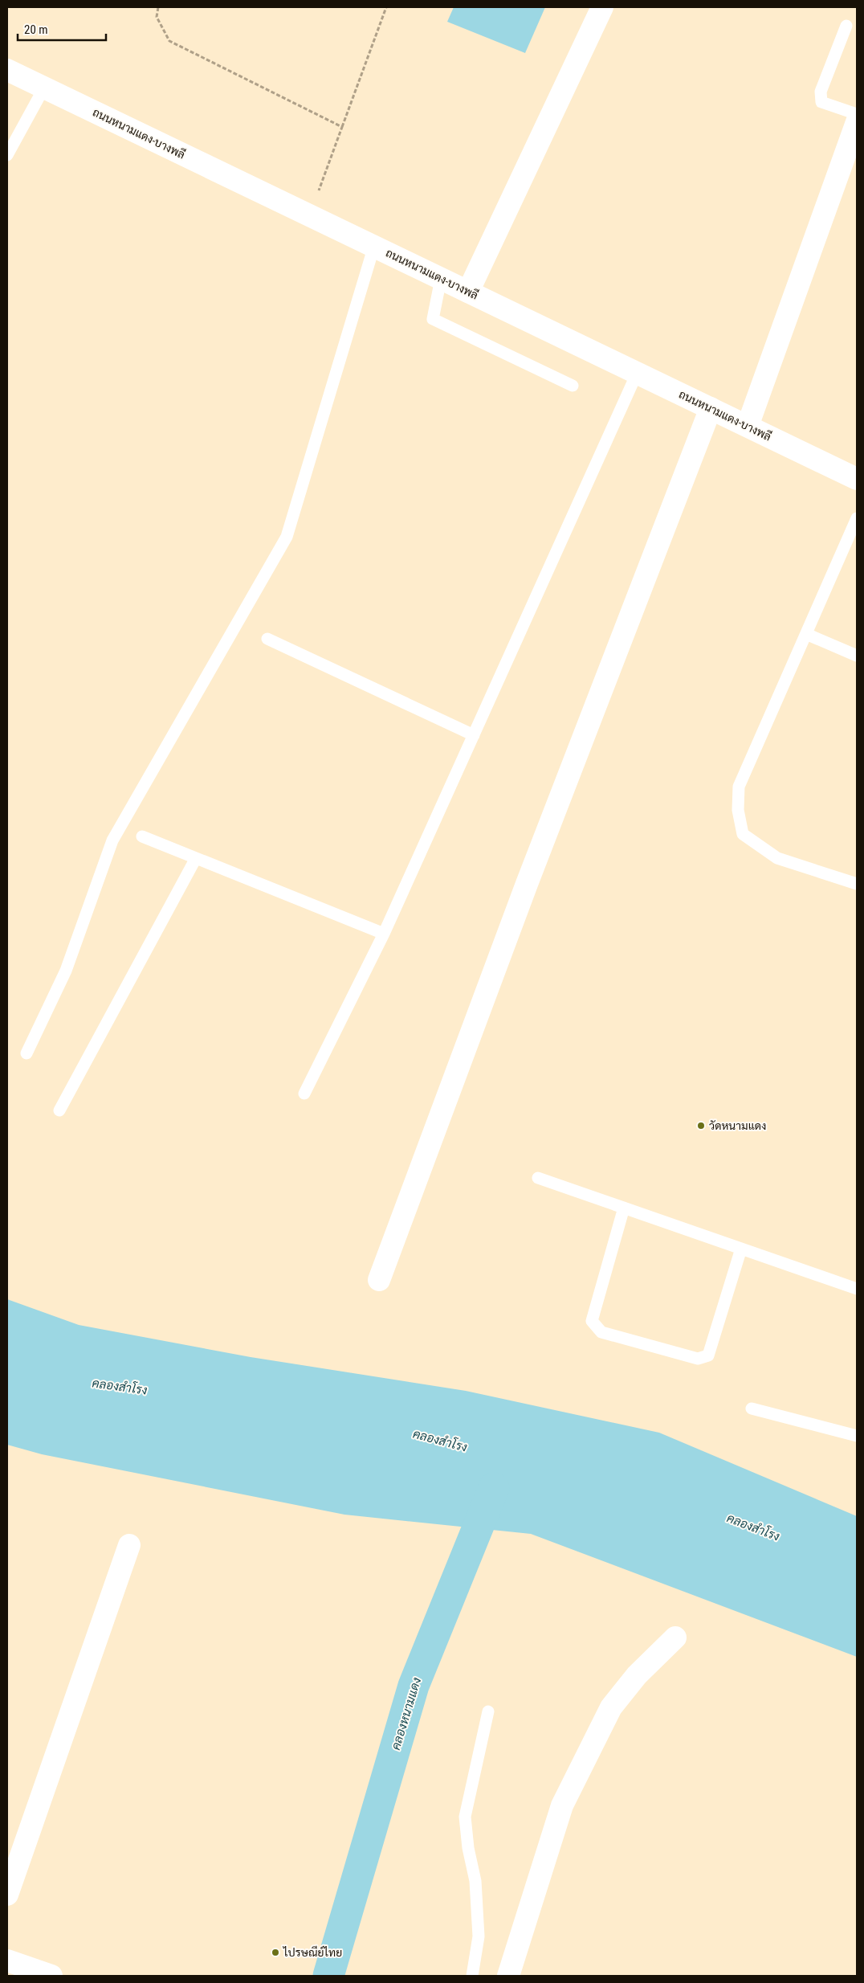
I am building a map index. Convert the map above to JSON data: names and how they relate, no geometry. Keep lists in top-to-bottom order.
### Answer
{
  "streets": {
    "street": ["ถนนหนามแดง-บางพลี"]
  },
  "water": ["คลองสำโรง", "คลองหนามแดง"],
  "places": ["วัดหนามแดง", "ไปรษณีย์ไทย"],
  "scale_bar": "20 m"
}
